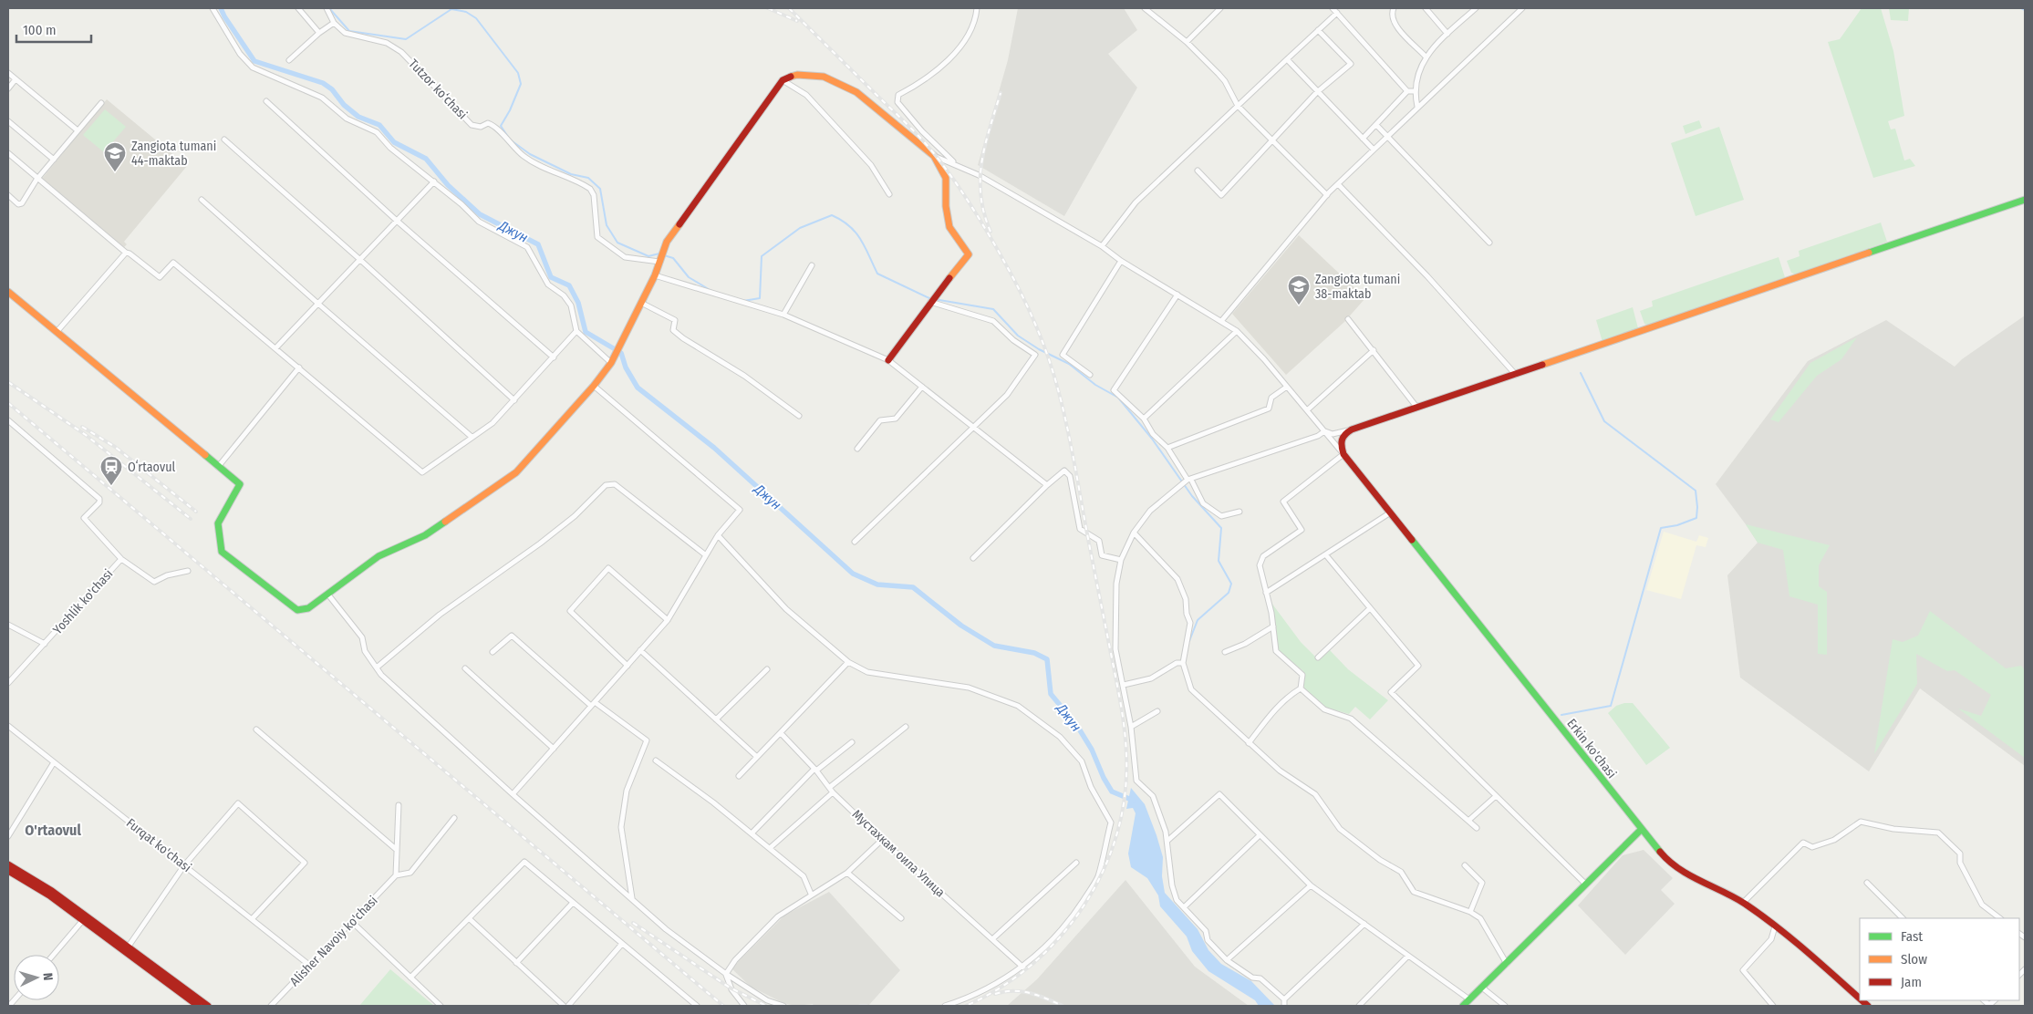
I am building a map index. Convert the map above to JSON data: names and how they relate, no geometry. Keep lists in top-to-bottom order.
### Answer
{
  "streets": {
    "main road": ["Erkin ko'chasi"],
    "street": [
      "Tutzor ko‘chasi",
      "Yoshlik ko'chasi",
      "Furqat ko'chasi",
      "Мустахкам оила Улица",
      "Alisher Navoiy ko'chasi"
    ]
  },
  "crossings": [
    ["Furqat ko'chasi", "Alisher Navoiy ko'chasi"]
  ],
  "districts": ["O'rtaovul"],
  "water": ["Джун"],
  "places": {
    "school or university": ["Zangiota tumani 44-maktab", "Zangiota tumani 38-maktab"],
    "station": ["Oʻrtaovul"]
  },
  "legend": ["Fast", "Slow", "Jam"],
  "scale_bar": "100 m",
  "north": "right"
}
